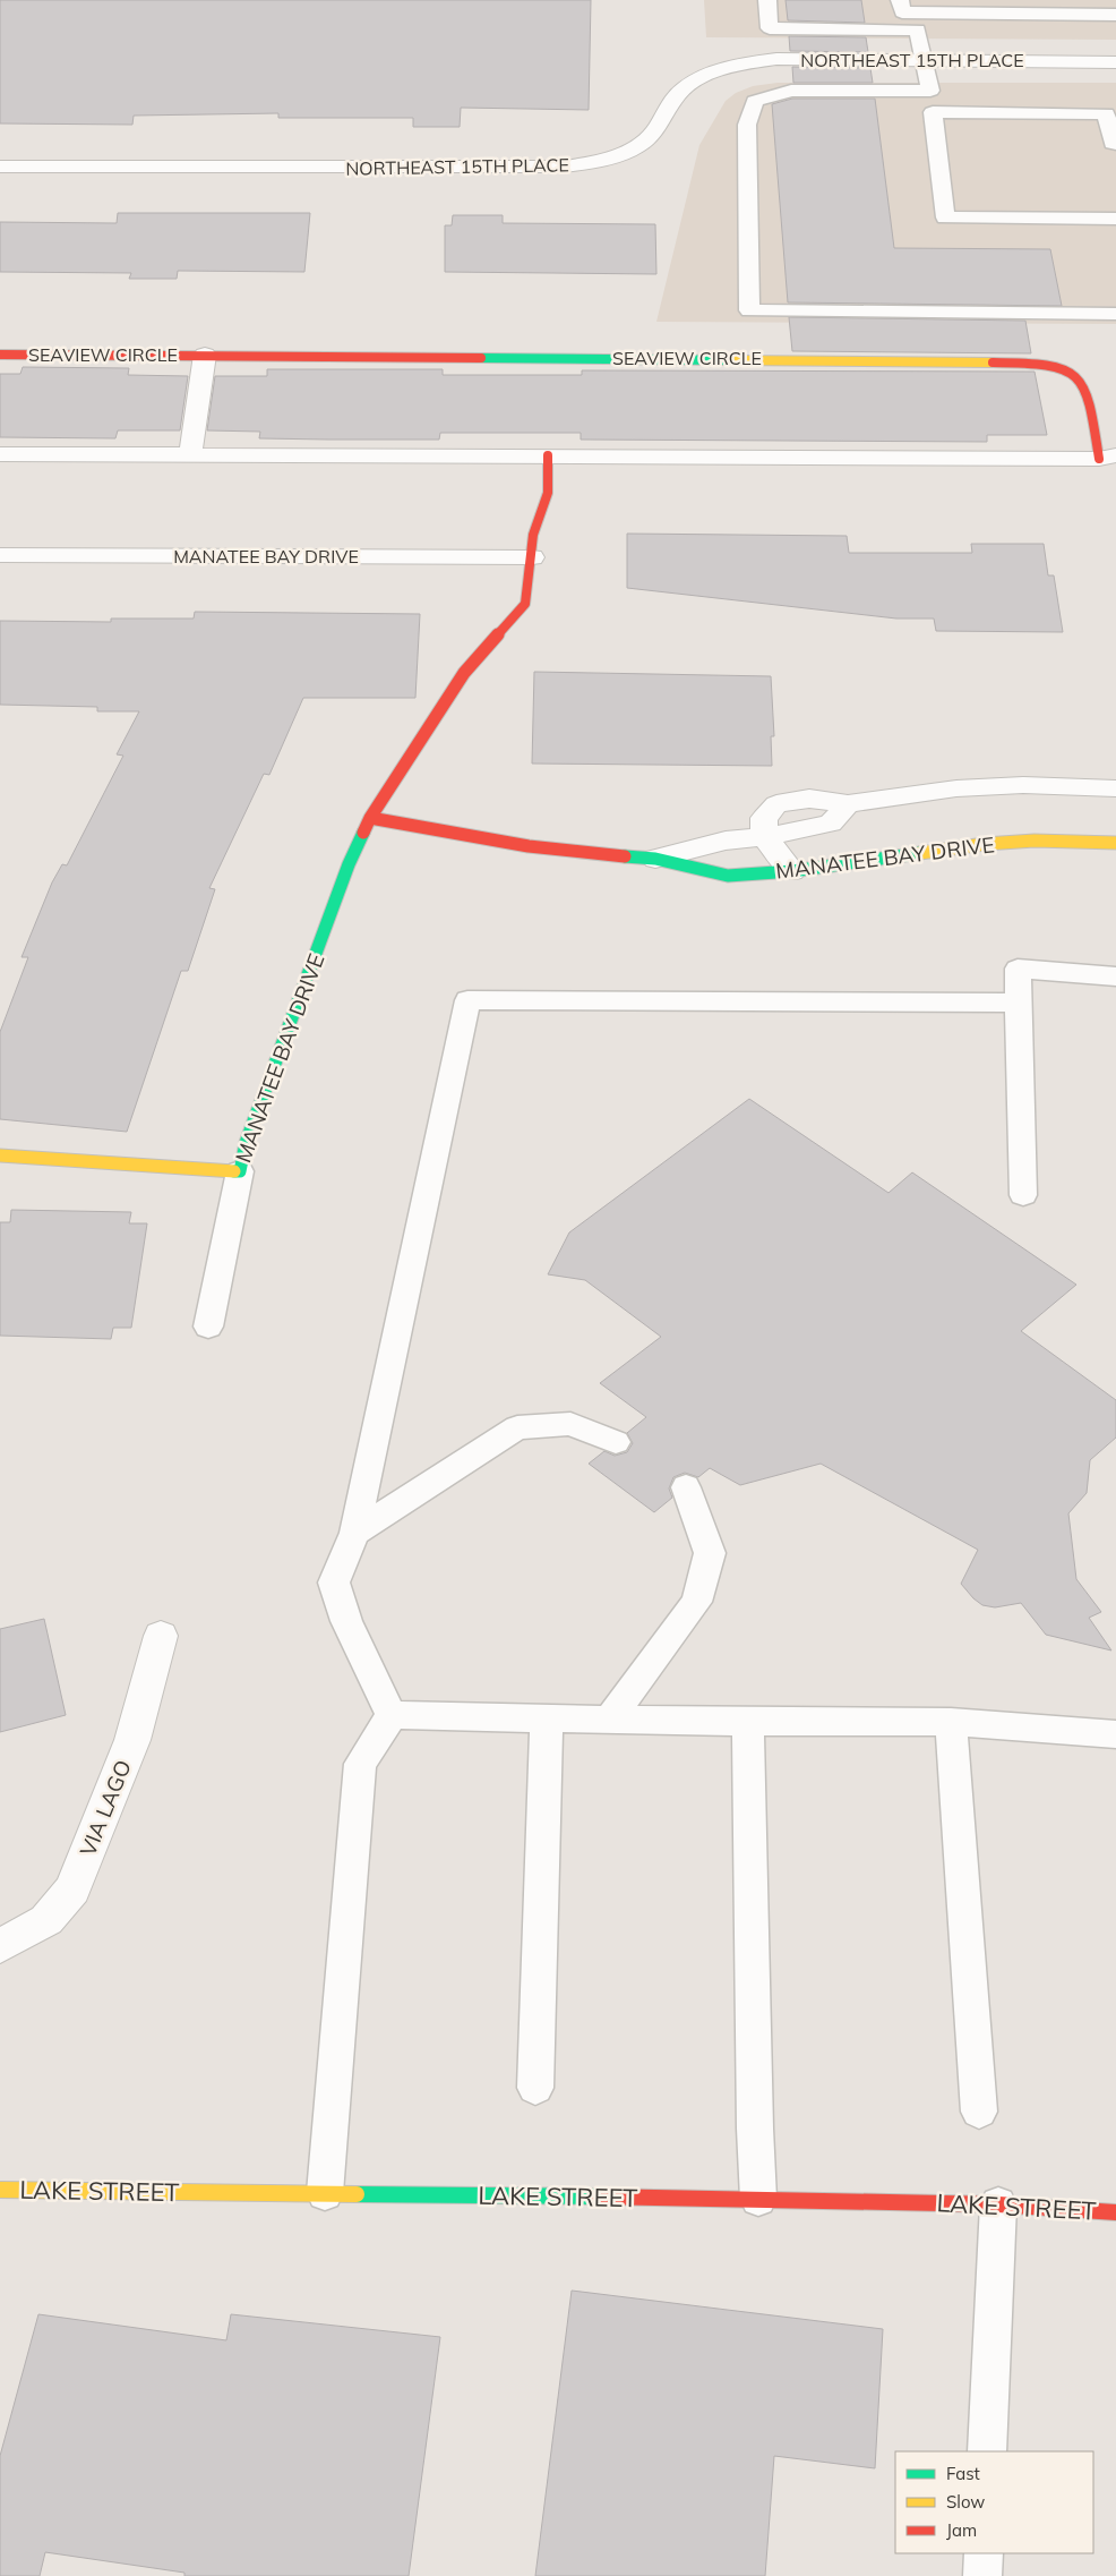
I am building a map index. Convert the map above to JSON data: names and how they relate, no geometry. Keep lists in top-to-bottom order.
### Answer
{
  "streets": {
    "street": [
      "NORTHEAST 15TH PLACE",
      "SEAVIEW CIRCLE",
      "MANATEE BAY DRIVE",
      "VIA LAGO",
      "LAKE STREET"
    ]
  },
  "crossings": [
    ["SEAVIEW CIRCLE", "MANATEE BAY DRIVE"]
  ],
  "legend": ["Fast", "Slow", "Jam"]
}
